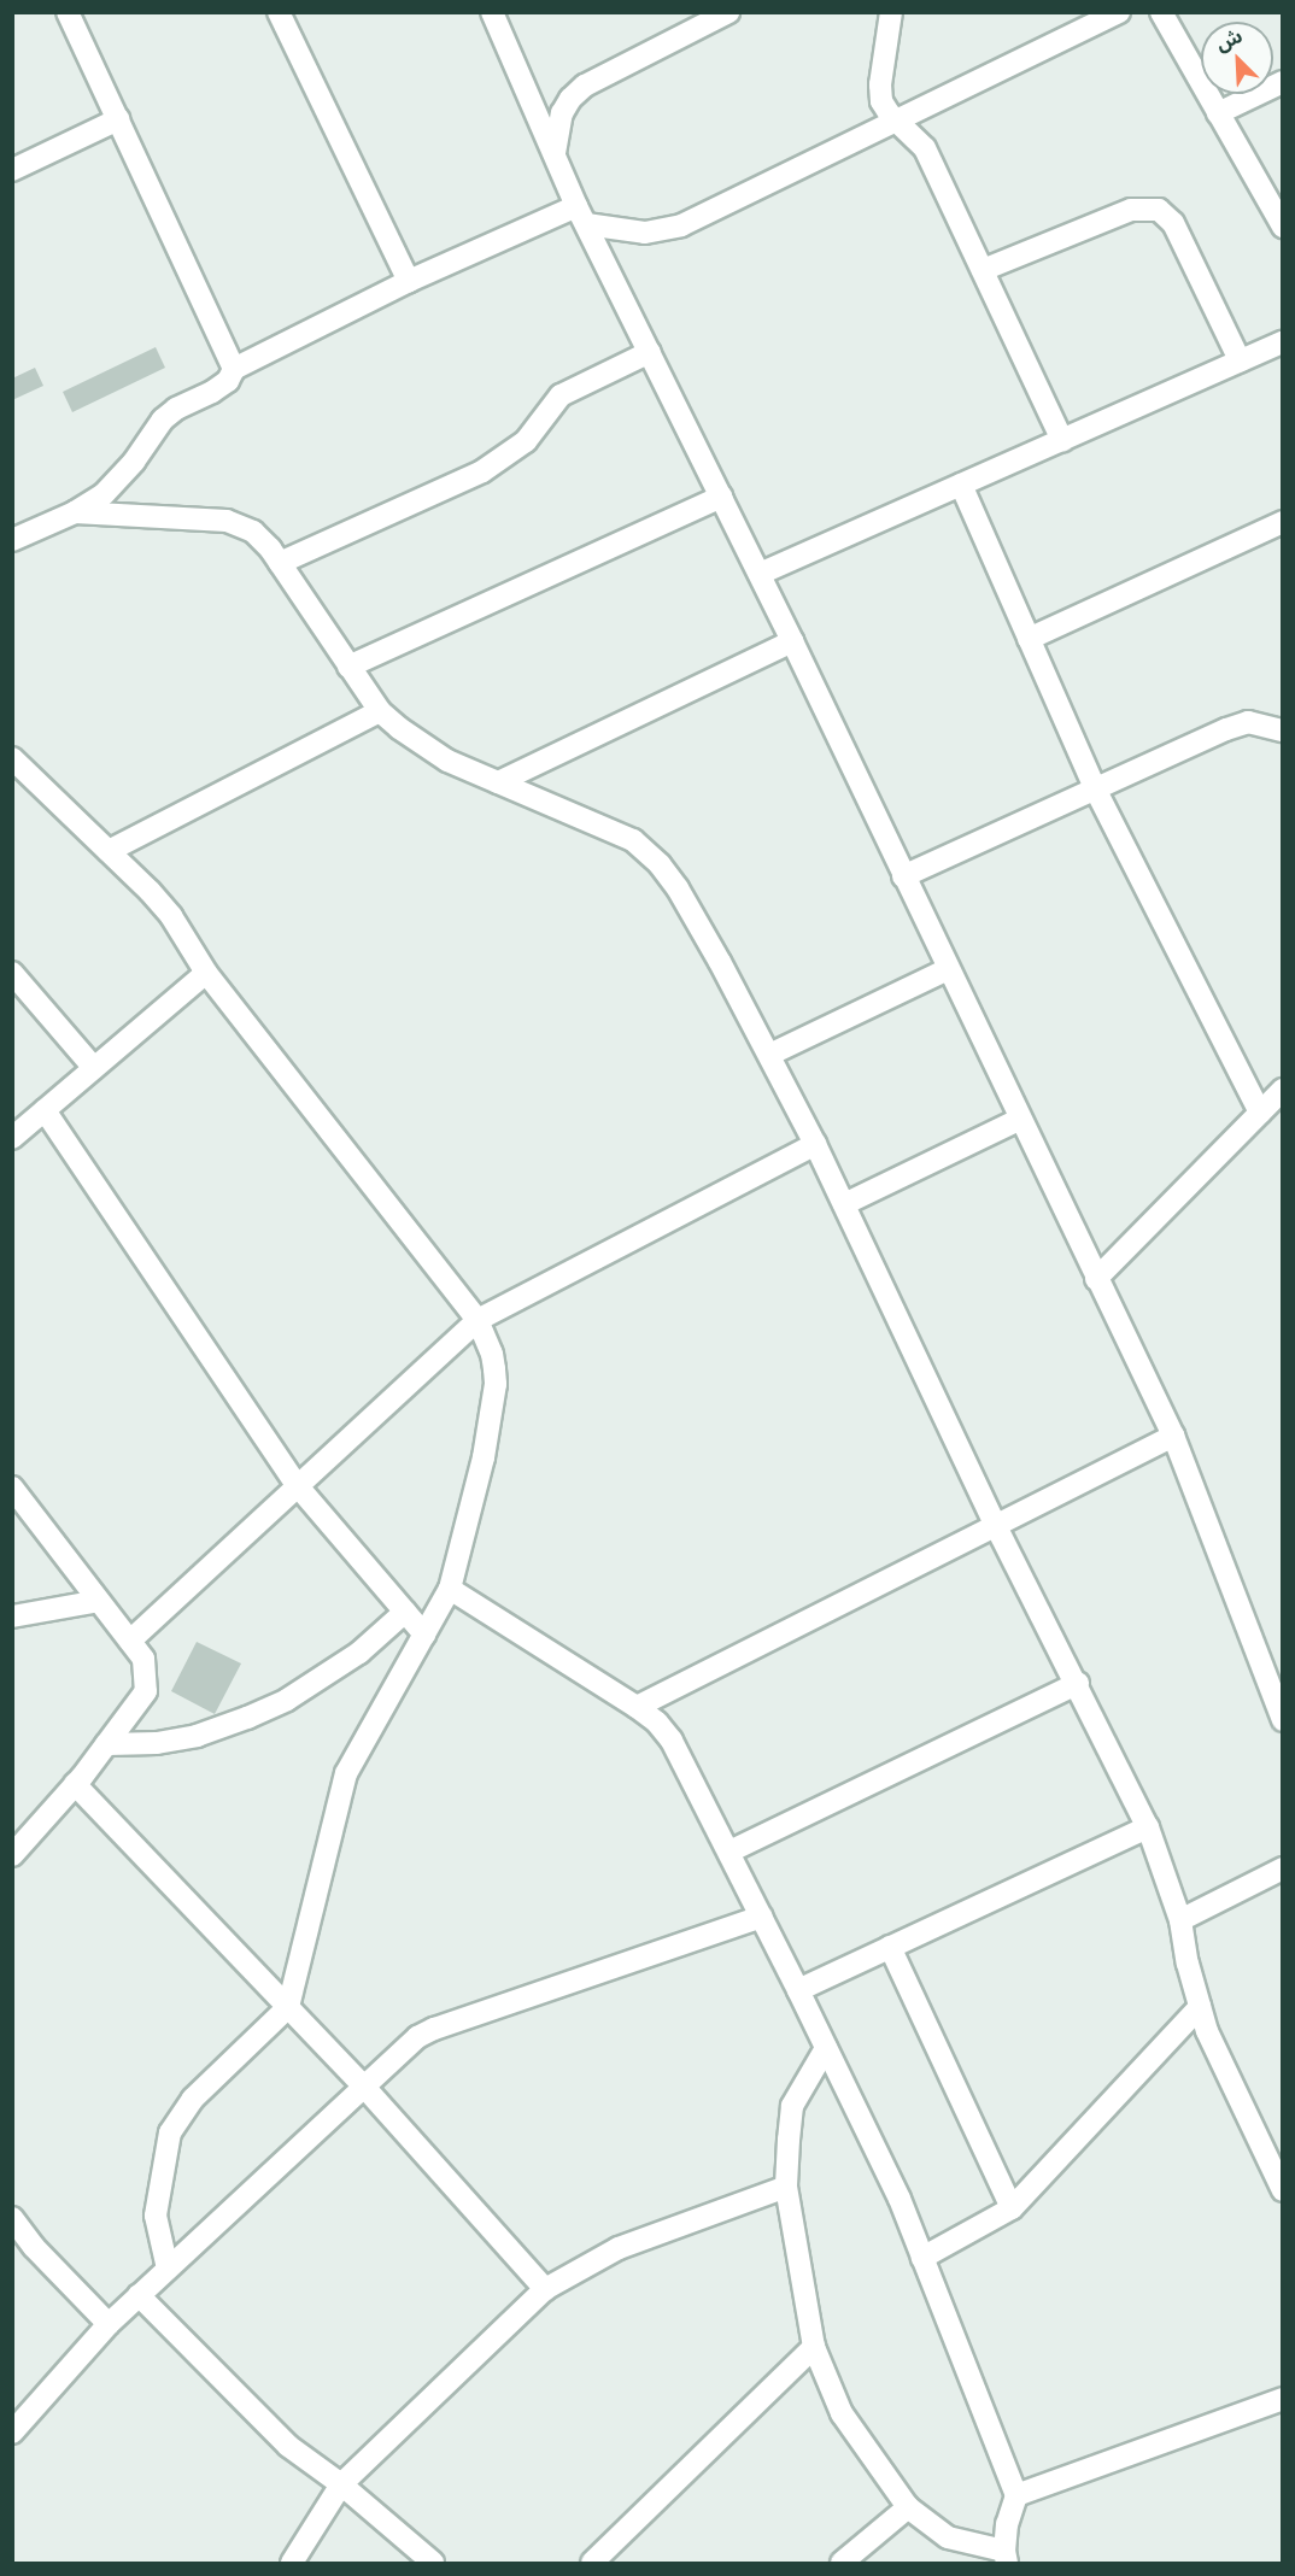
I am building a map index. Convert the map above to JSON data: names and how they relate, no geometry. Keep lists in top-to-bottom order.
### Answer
{
  "north": "top left"
}
